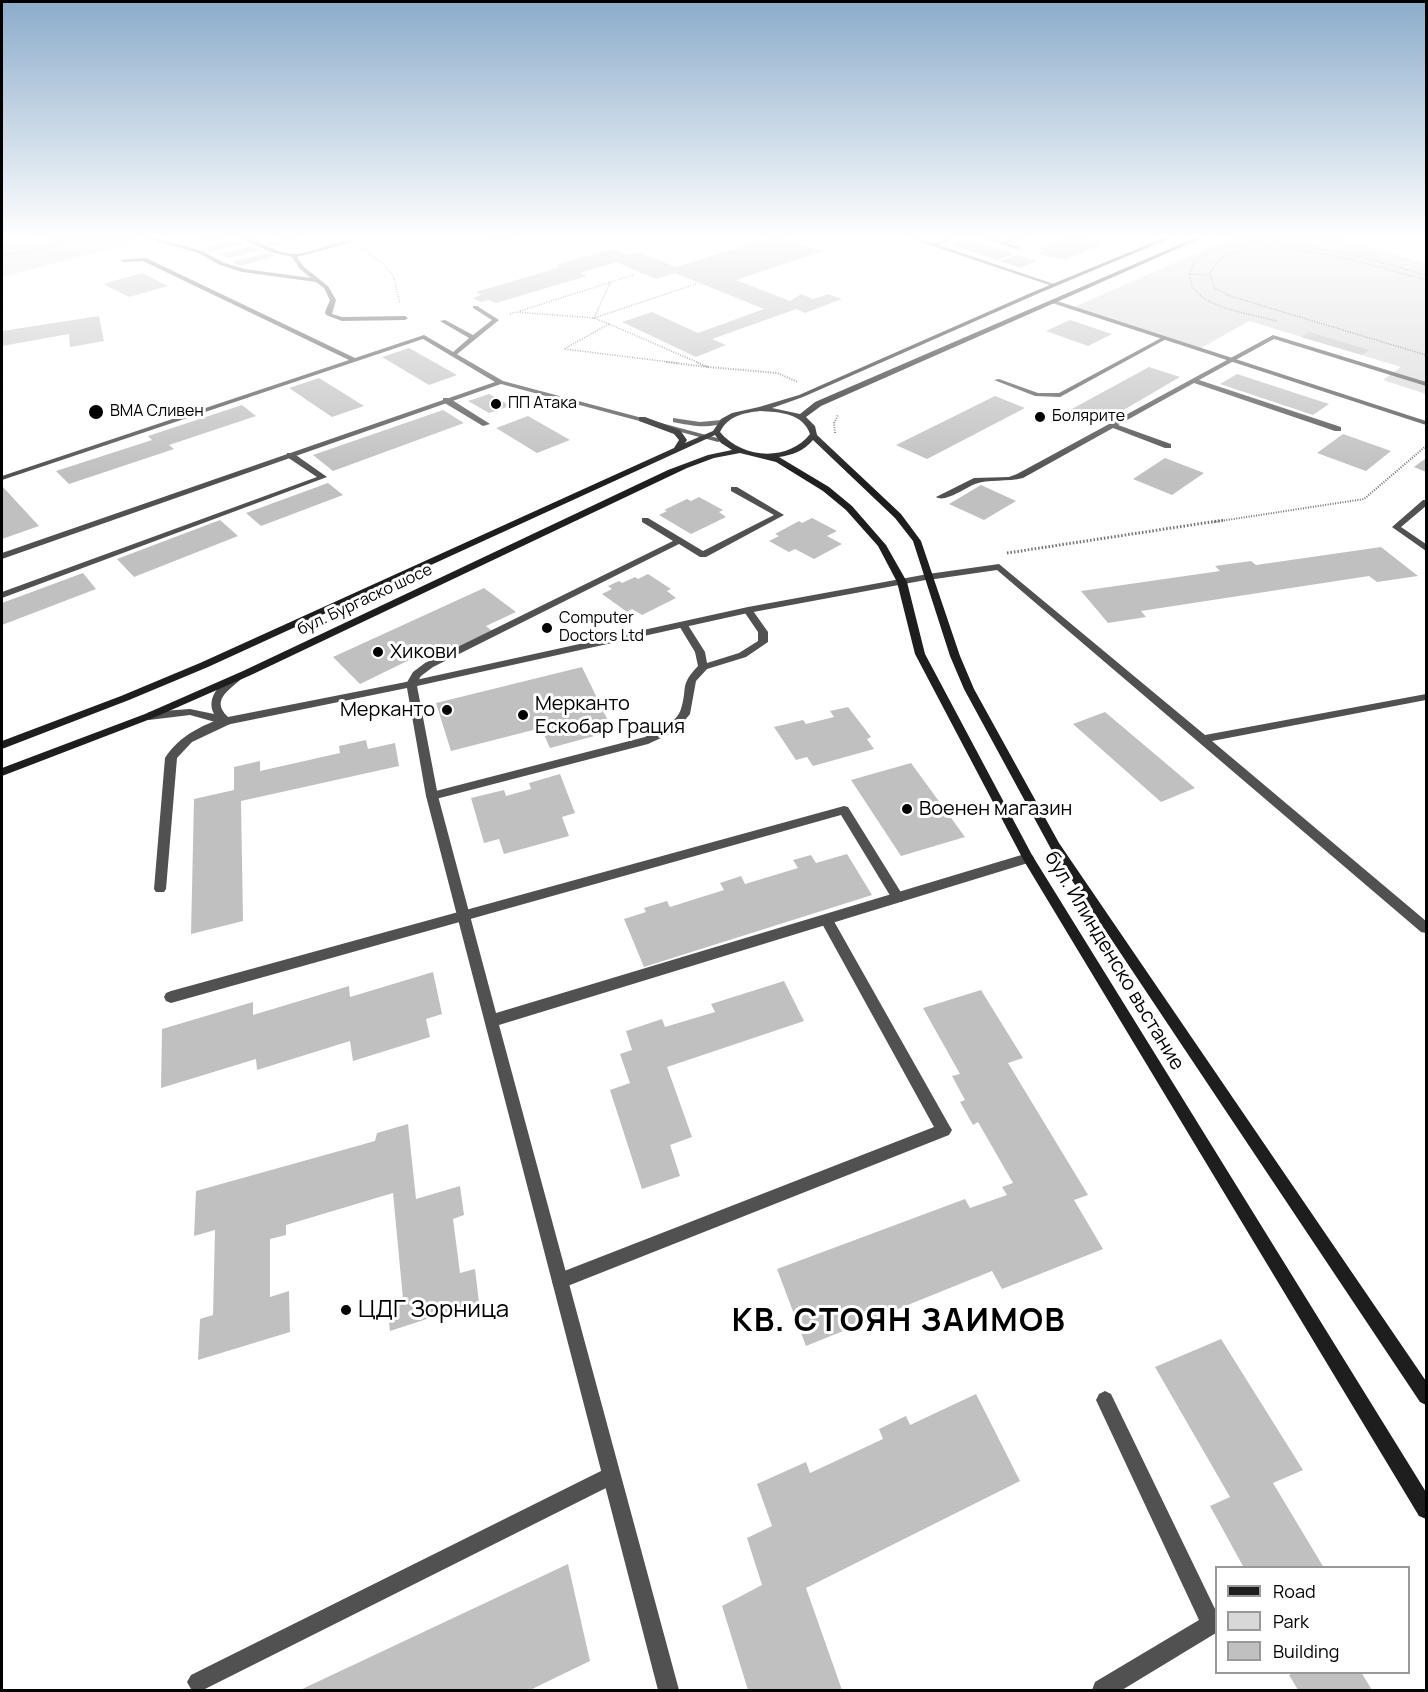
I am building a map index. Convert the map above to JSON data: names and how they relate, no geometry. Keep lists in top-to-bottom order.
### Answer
{
  "streets": {
    "main road": ["бул. Бургаско шосе", "бул. Илинденско въстание"]
  },
  "districts": ["КВ. СТОЯН ЗАИМОВ"],
  "places": [
    "ПП Атака",
    "ВМА Сливен",
    "Болярите",
    "Computer Doctors Ltd",
    "Хикови",
    "Мерканто",
    "Мерканто Ескобар Грация",
    "Военен магазин",
    "ЦДГ Зорница"
  ],
  "legend": ["Road", "Park", "Building"]
}
